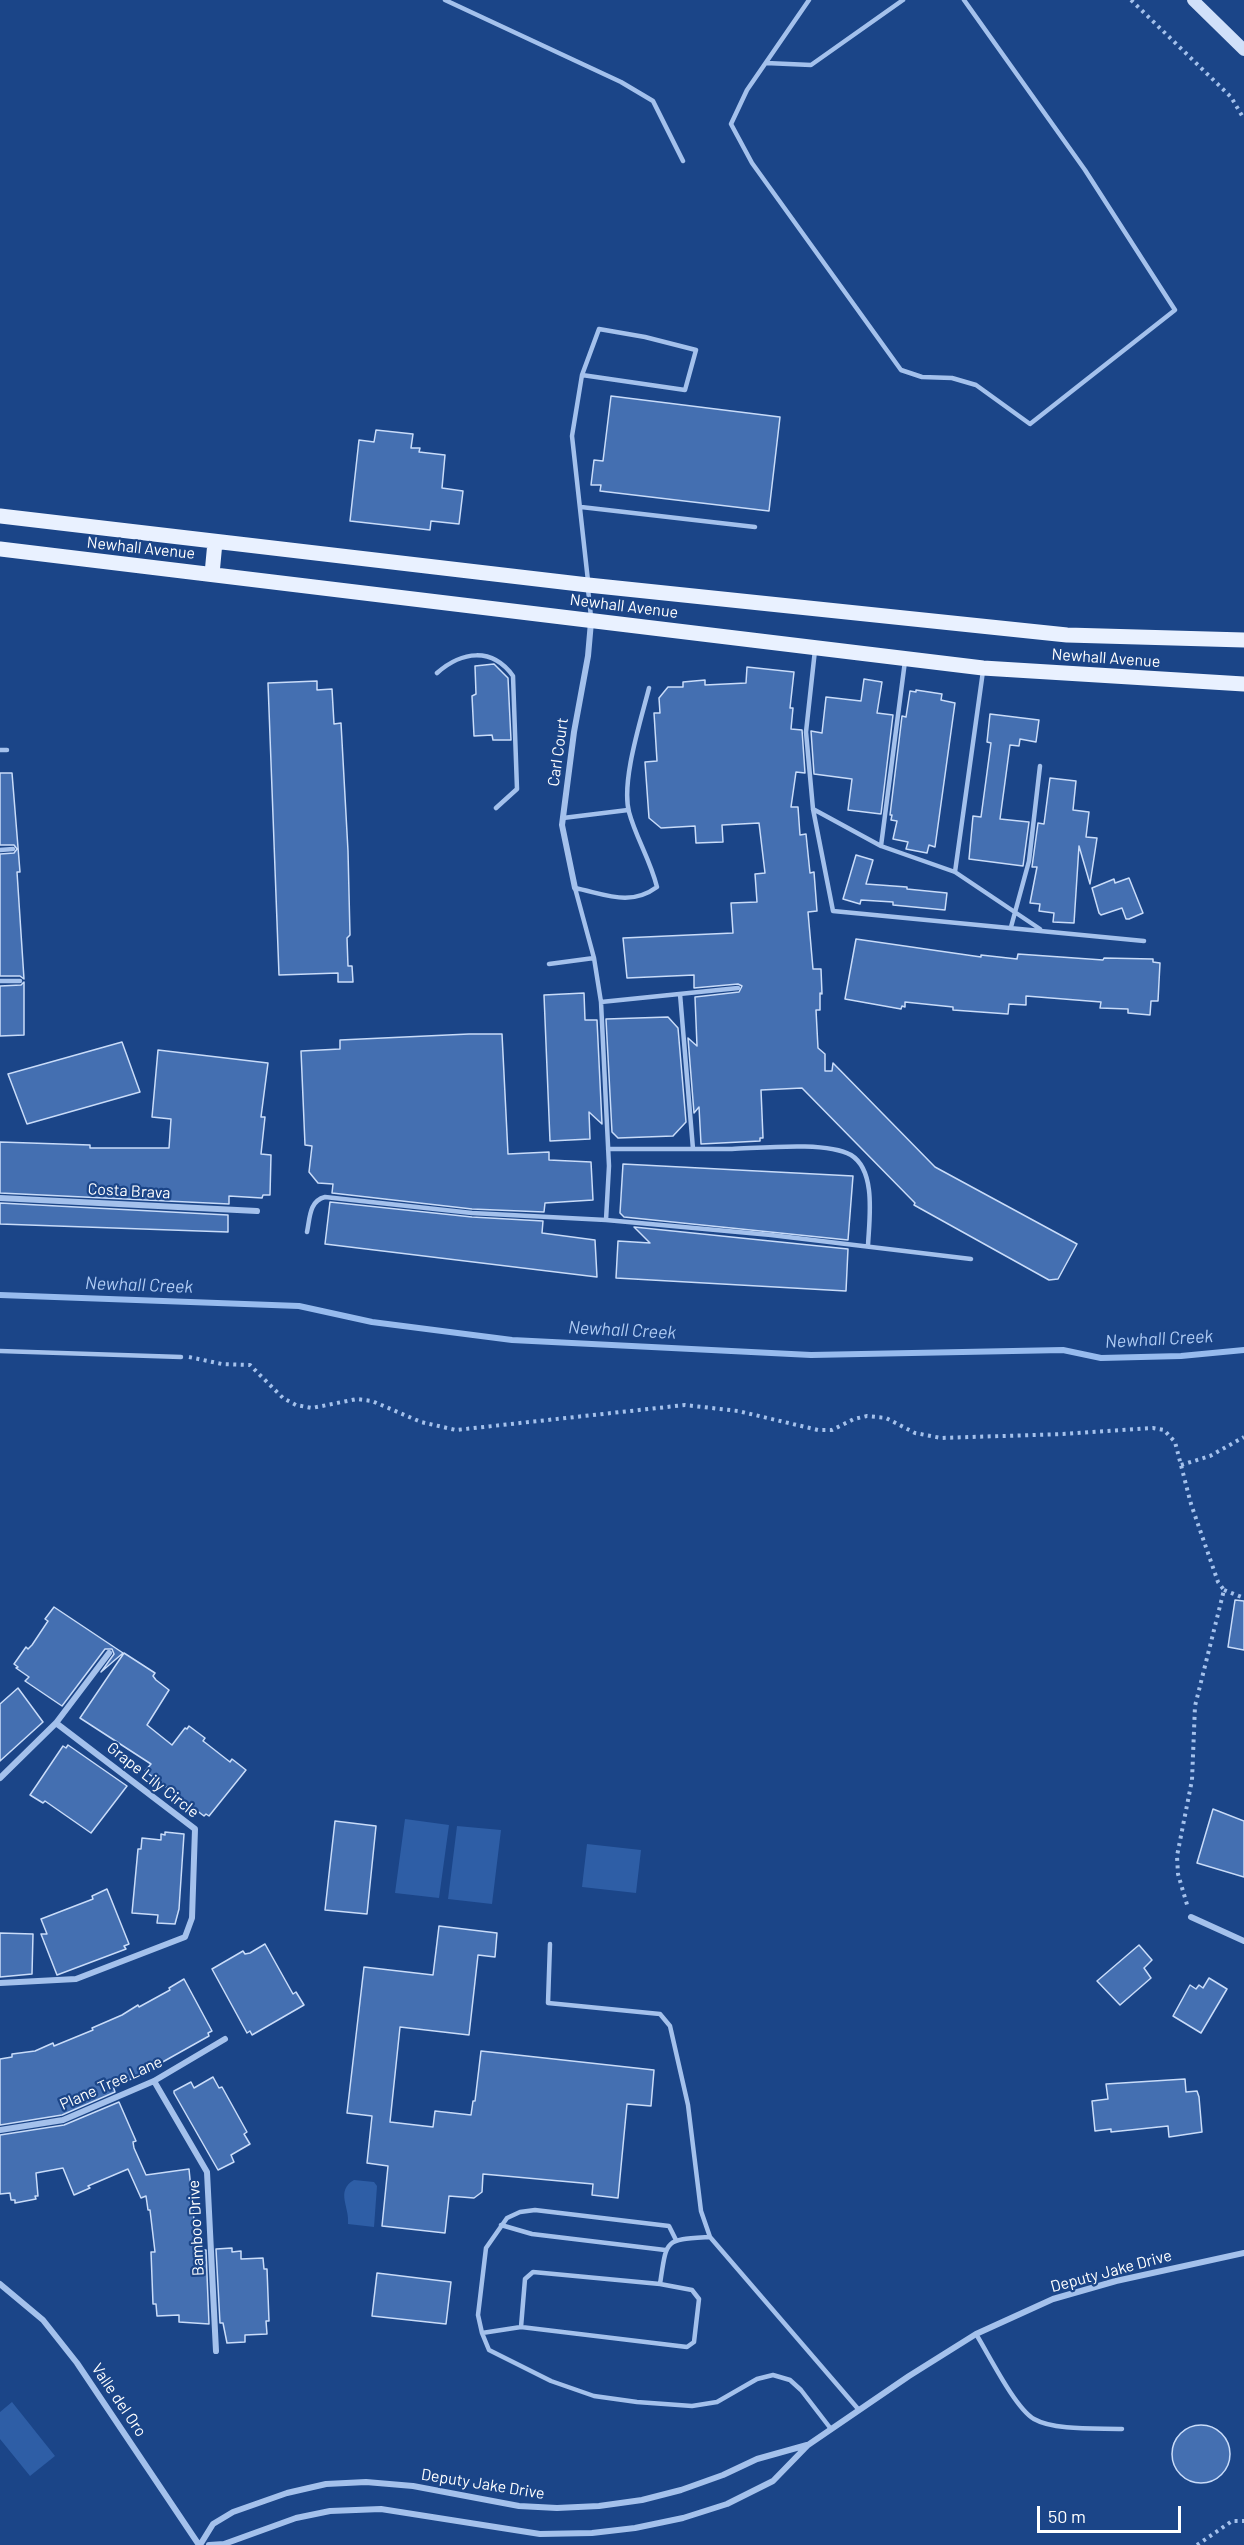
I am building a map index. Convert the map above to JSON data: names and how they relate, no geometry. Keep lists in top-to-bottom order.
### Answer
{
  "streets": {
    "main road": ["Newhall Avenue"],
    "street": [
      "Carl Court",
      "Costa Brava",
      "Grape Lily Circle",
      "Plane Tree Lane",
      "Bamboo Drive",
      "Deputy Jake Drive",
      "Valle del Oro"
    ]
  },
  "crossings": [
    ["Newhall Avenue", "Carl Court"],
    ["Plane Tree Lane", "Bamboo Drive"],
    ["Deputy Jake Drive", "Valle del Oro"]
  ],
  "water": ["Newhall Creek"],
  "scale_bar": "50 m"
}
